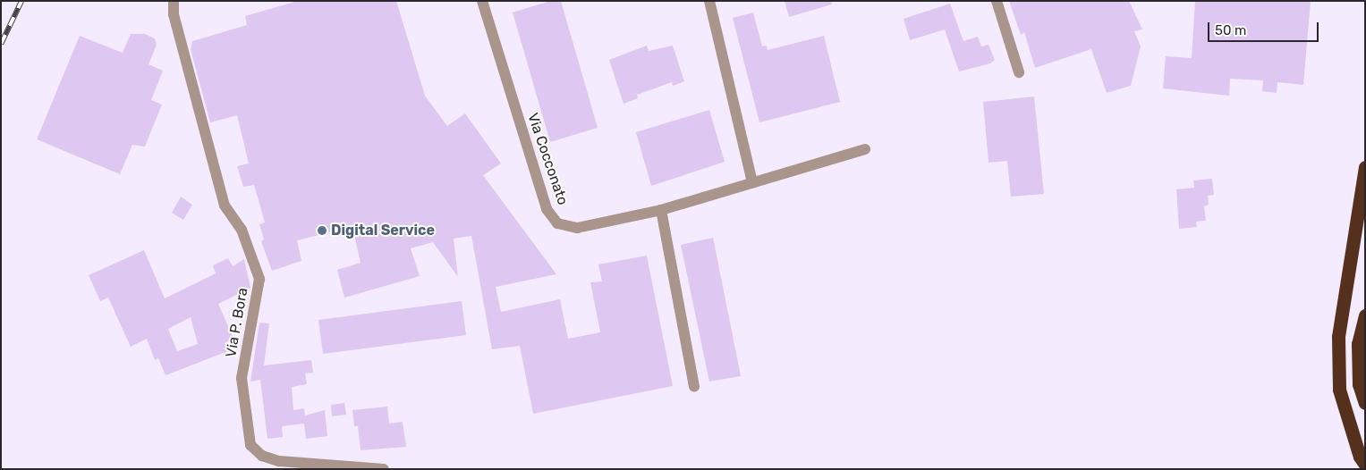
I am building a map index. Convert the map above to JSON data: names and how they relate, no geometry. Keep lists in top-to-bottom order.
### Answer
{
  "streets": {
    "street": ["Via Cocconato", "Via P. Bora"]
  },
  "places": ["Digital Service"],
  "scale_bar": "50 m"
}
